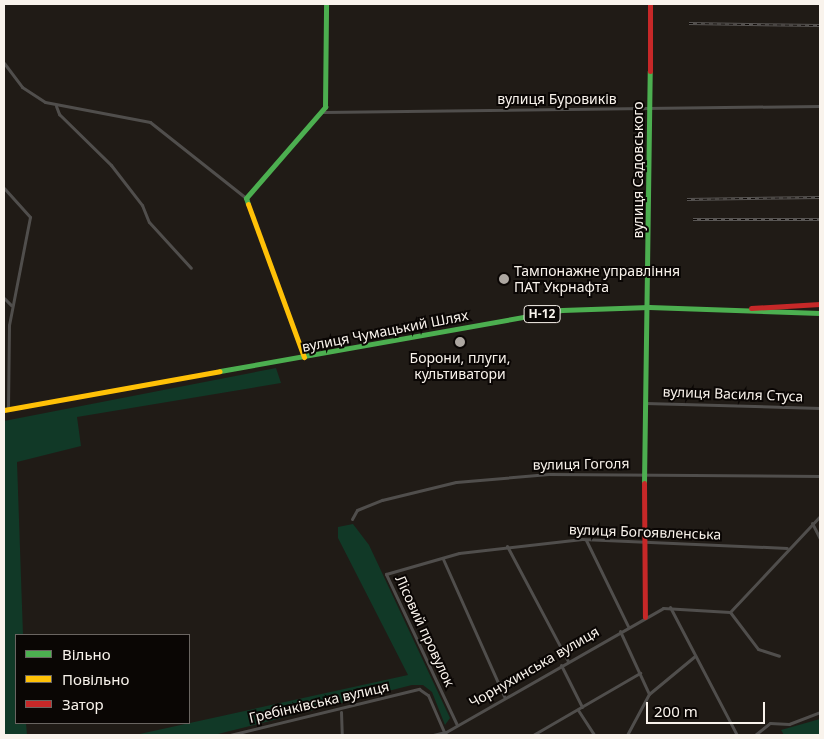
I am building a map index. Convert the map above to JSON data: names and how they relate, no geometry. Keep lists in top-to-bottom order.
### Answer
{
  "streets": {
    "street": [
      "вулиця Буровиків",
      "вулиця Садовського",
      "Н-12",
      "вулиця Чумацький Шлях",
      "вулиця Василя Стуса",
      "вулиця Гоголя",
      "вулиця Богоявленська",
      "Лісовий провулок",
      "Чорнухинська вулиця",
      "Гребінківська вулиця"
    ]
  },
  "crossings": [
    ["вулиця Буровиків", "вулиця Садовського"],
    ["вулиця Садовського", "вулиця Чумацький Шлях"],
    ["вулиця Садовського", "вулиця Василя Стуса"],
    ["вулиця Садовського", "вулиця Гоголя"],
    ["вулиця Садовського", "вулиця Богоявленська"],
    ["вулиця Садовського", "Чорнухинська вулиця"],
    ["вулиця Богоявленська", "Лісовий провулок"],
    ["Лісовий провулок", "Чорнухинська вулиця"],
    ["Чорнухинська вулиця", "Гребінківська вулиця"]
  ],
  "places": ["Тампонажне управління ПАТ Укрнафта", "Борони, плуги, культиватори"],
  "legend": ["Вільно", "Повільно", "Затор"],
  "scale_bar": "200 m"
}
